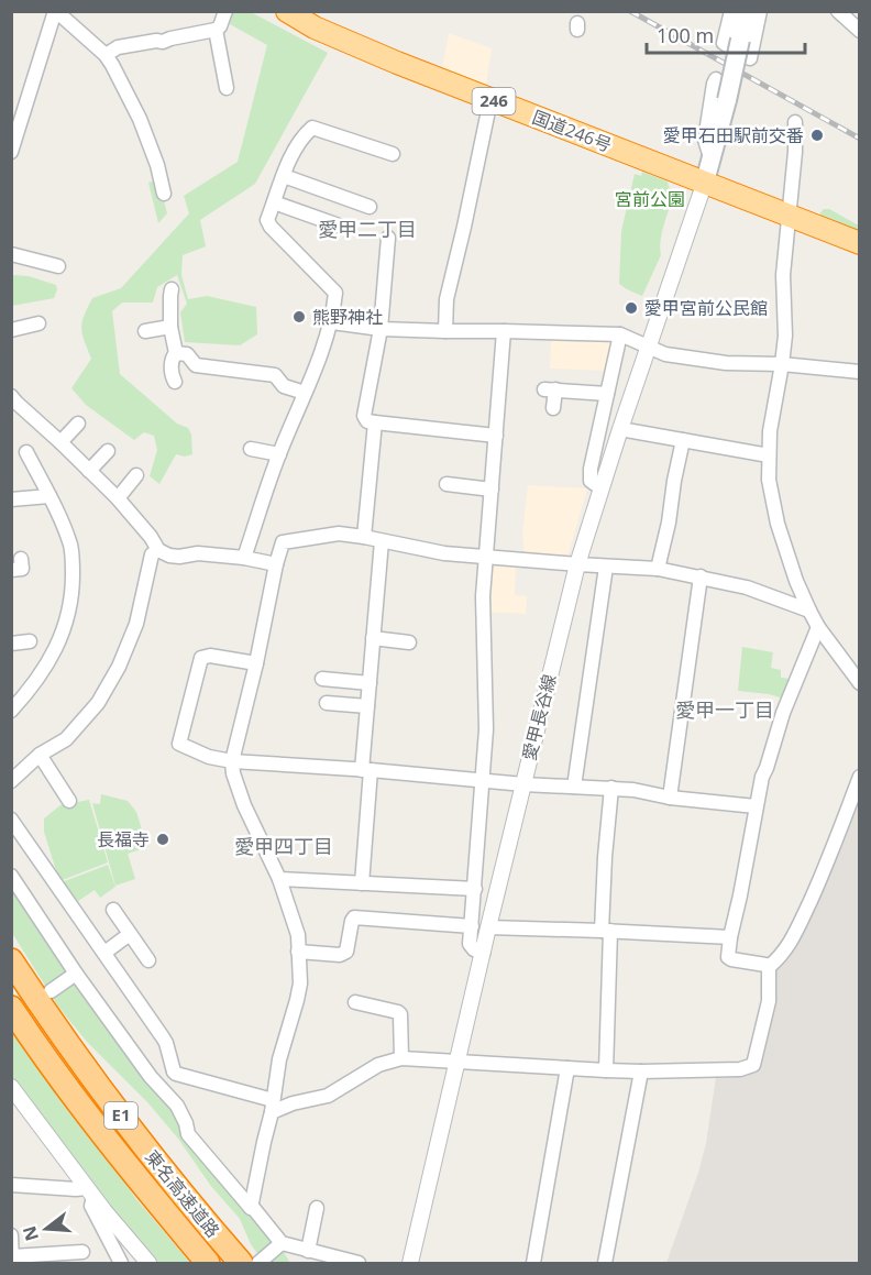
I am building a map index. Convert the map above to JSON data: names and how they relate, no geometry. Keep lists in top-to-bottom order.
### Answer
{
  "streets": {
    "highway": [
      "246",
      "国道246号",
      "E1",
      "東名高速道路"
    ],
    "street": ["愛甲長谷線"]
  },
  "crossings": [
    ["国道246号", "愛甲長谷線"]
  ],
  "districts": ["愛甲二丁目", "愛甲一丁目", "愛甲四丁目"],
  "parks": ["宮前公園"],
  "places": [
    "愛甲石田駅前交番",
    "愛甲宮前公民館",
    "熊野神社",
    "長福寺"
  ],
  "scale_bar": "100 m",
  "north": "left"
}
